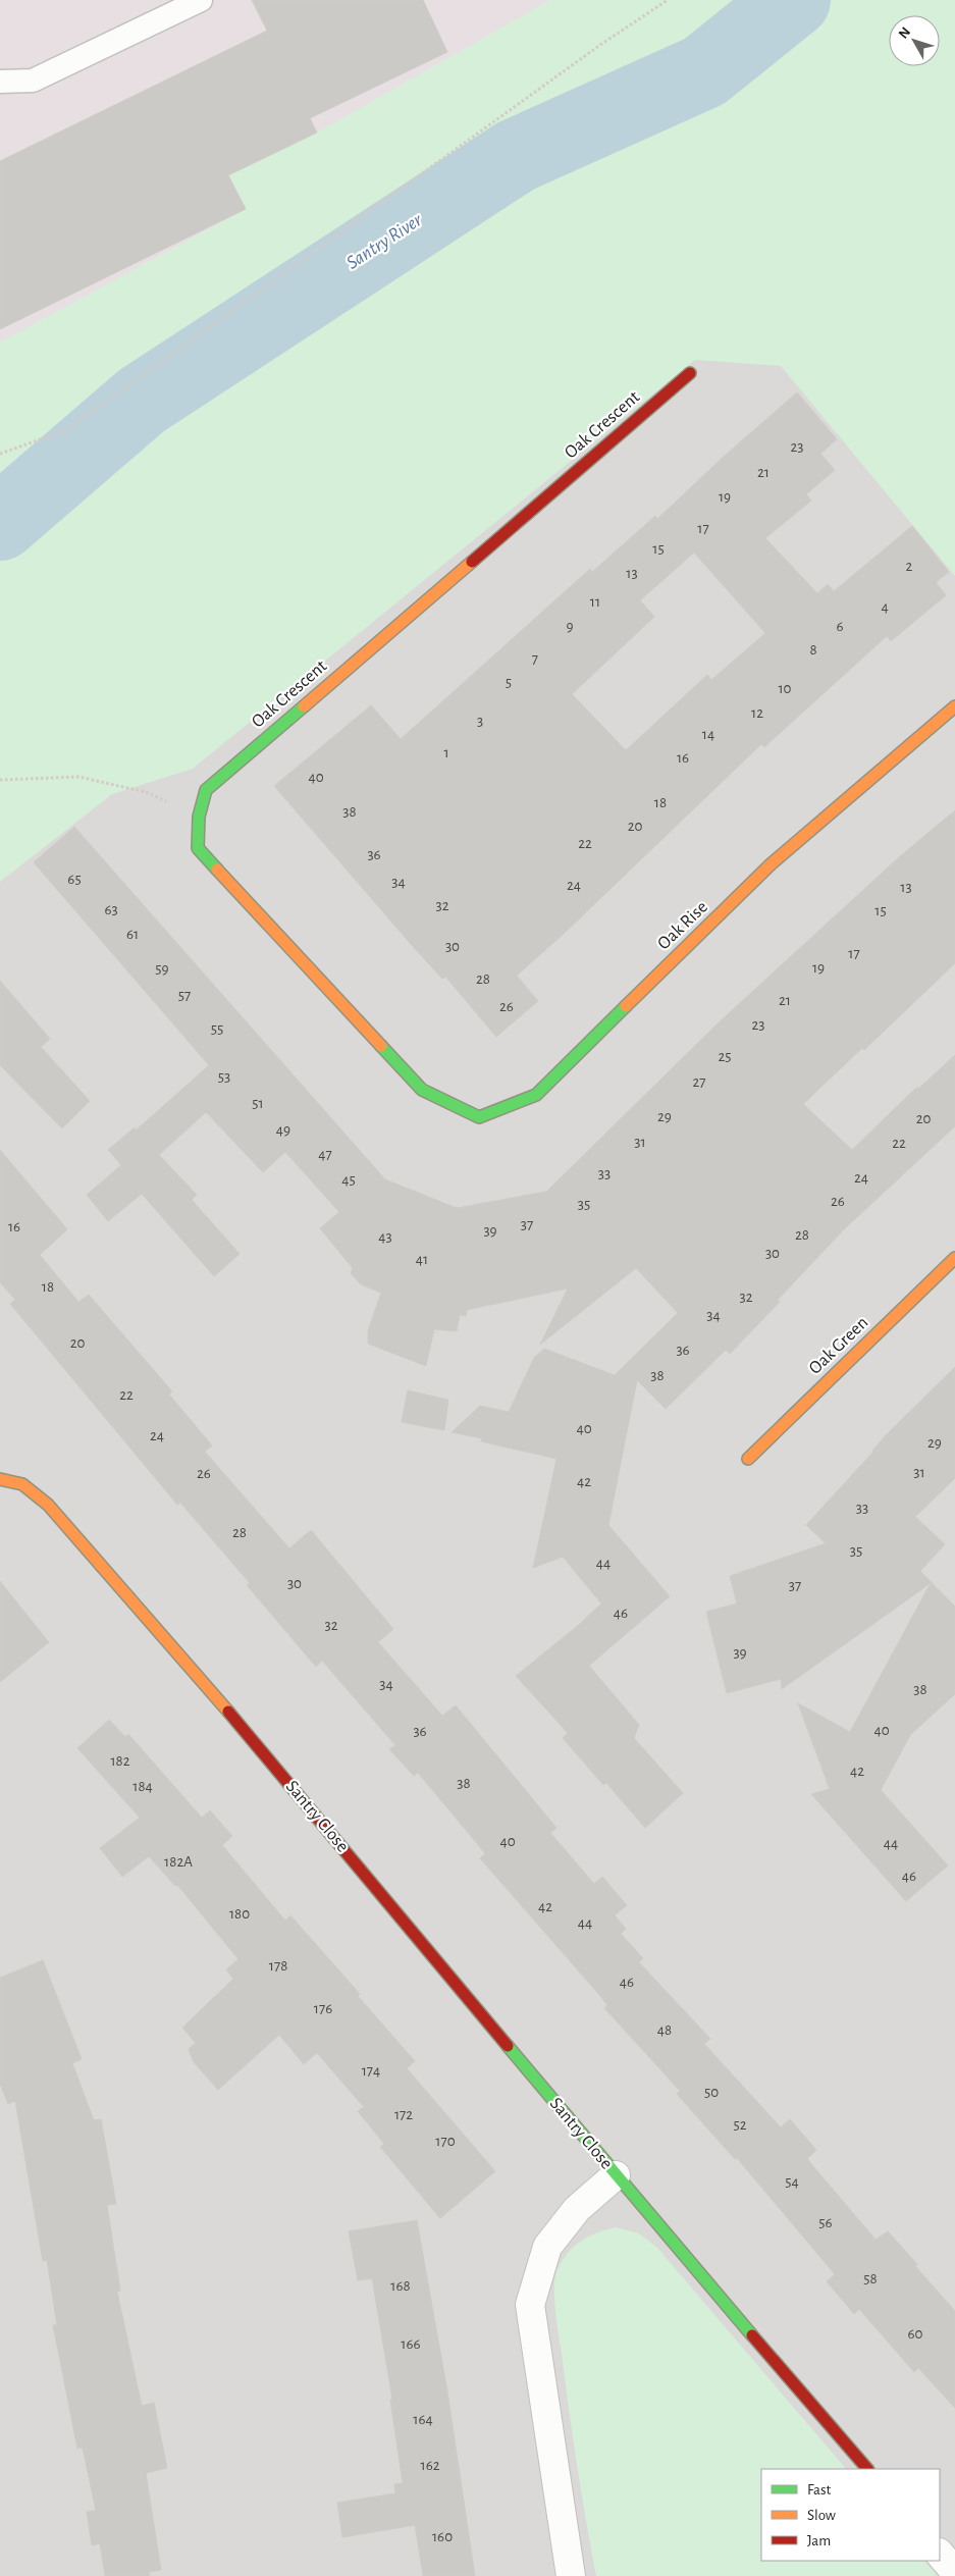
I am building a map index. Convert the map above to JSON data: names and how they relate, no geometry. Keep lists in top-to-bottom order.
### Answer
{
  "streets": {
    "street": [
      "Oak Crescent",
      "Oak Rise",
      "Oak Green",
      "Santry Close"
    ]
  },
  "crossings": [
    ["Oak Crescent", "Oak Rise"]
  ],
  "water": ["Santry River"],
  "house_numbers": [
    "23",
    "21",
    "19",
    "17",
    "15",
    "2",
    "13",
    "11",
    "4",
    "9",
    "6",
    "8",
    "7",
    "5",
    "10",
    "12",
    "3",
    "14",
    "1",
    "16",
    "40",
    "18",
    "38",
    "20",
    "22",
    "36",
    "65",
    "34",
    "24",
    "13",
    "32",
    "63",
    "15",
    "61",
    "30",
    "17",
    "19",
    "59",
    "28",
    "57",
    "21",
    "26",
    "23",
    "55",
    "25",
    "53",
    "27",
    "51",
    "29",
    "20",
    "49",
    "31",
    "22",
    "47",
    "33",
    "24",
    "45",
    "26",
    "35",
    "37",
    "16",
    "39",
    "28",
    "43",
    "30",
    "41",
    "18",
    "32",
    "34",
    "20",
    "36",
    "38",
    "22",
    "40",
    "24",
    "29",
    "31",
    "26",
    "42",
    "33",
    "28",
    "35",
    "44",
    "30",
    "37",
    "46",
    "32",
    "39",
    "34",
    "38",
    "40",
    "36",
    "182",
    "42",
    "38",
    "184",
    "40",
    "44",
    "182A",
    "46",
    "42",
    "180",
    "44",
    "178",
    "46",
    "176",
    "48",
    "174",
    "50",
    "172",
    "52",
    "170",
    "54",
    "56",
    "58",
    "168",
    "60",
    "166",
    "164",
    "162",
    "160"
  ],
  "legend": ["Fast", "Slow", "Jam"],
  "north": "top left"
}
